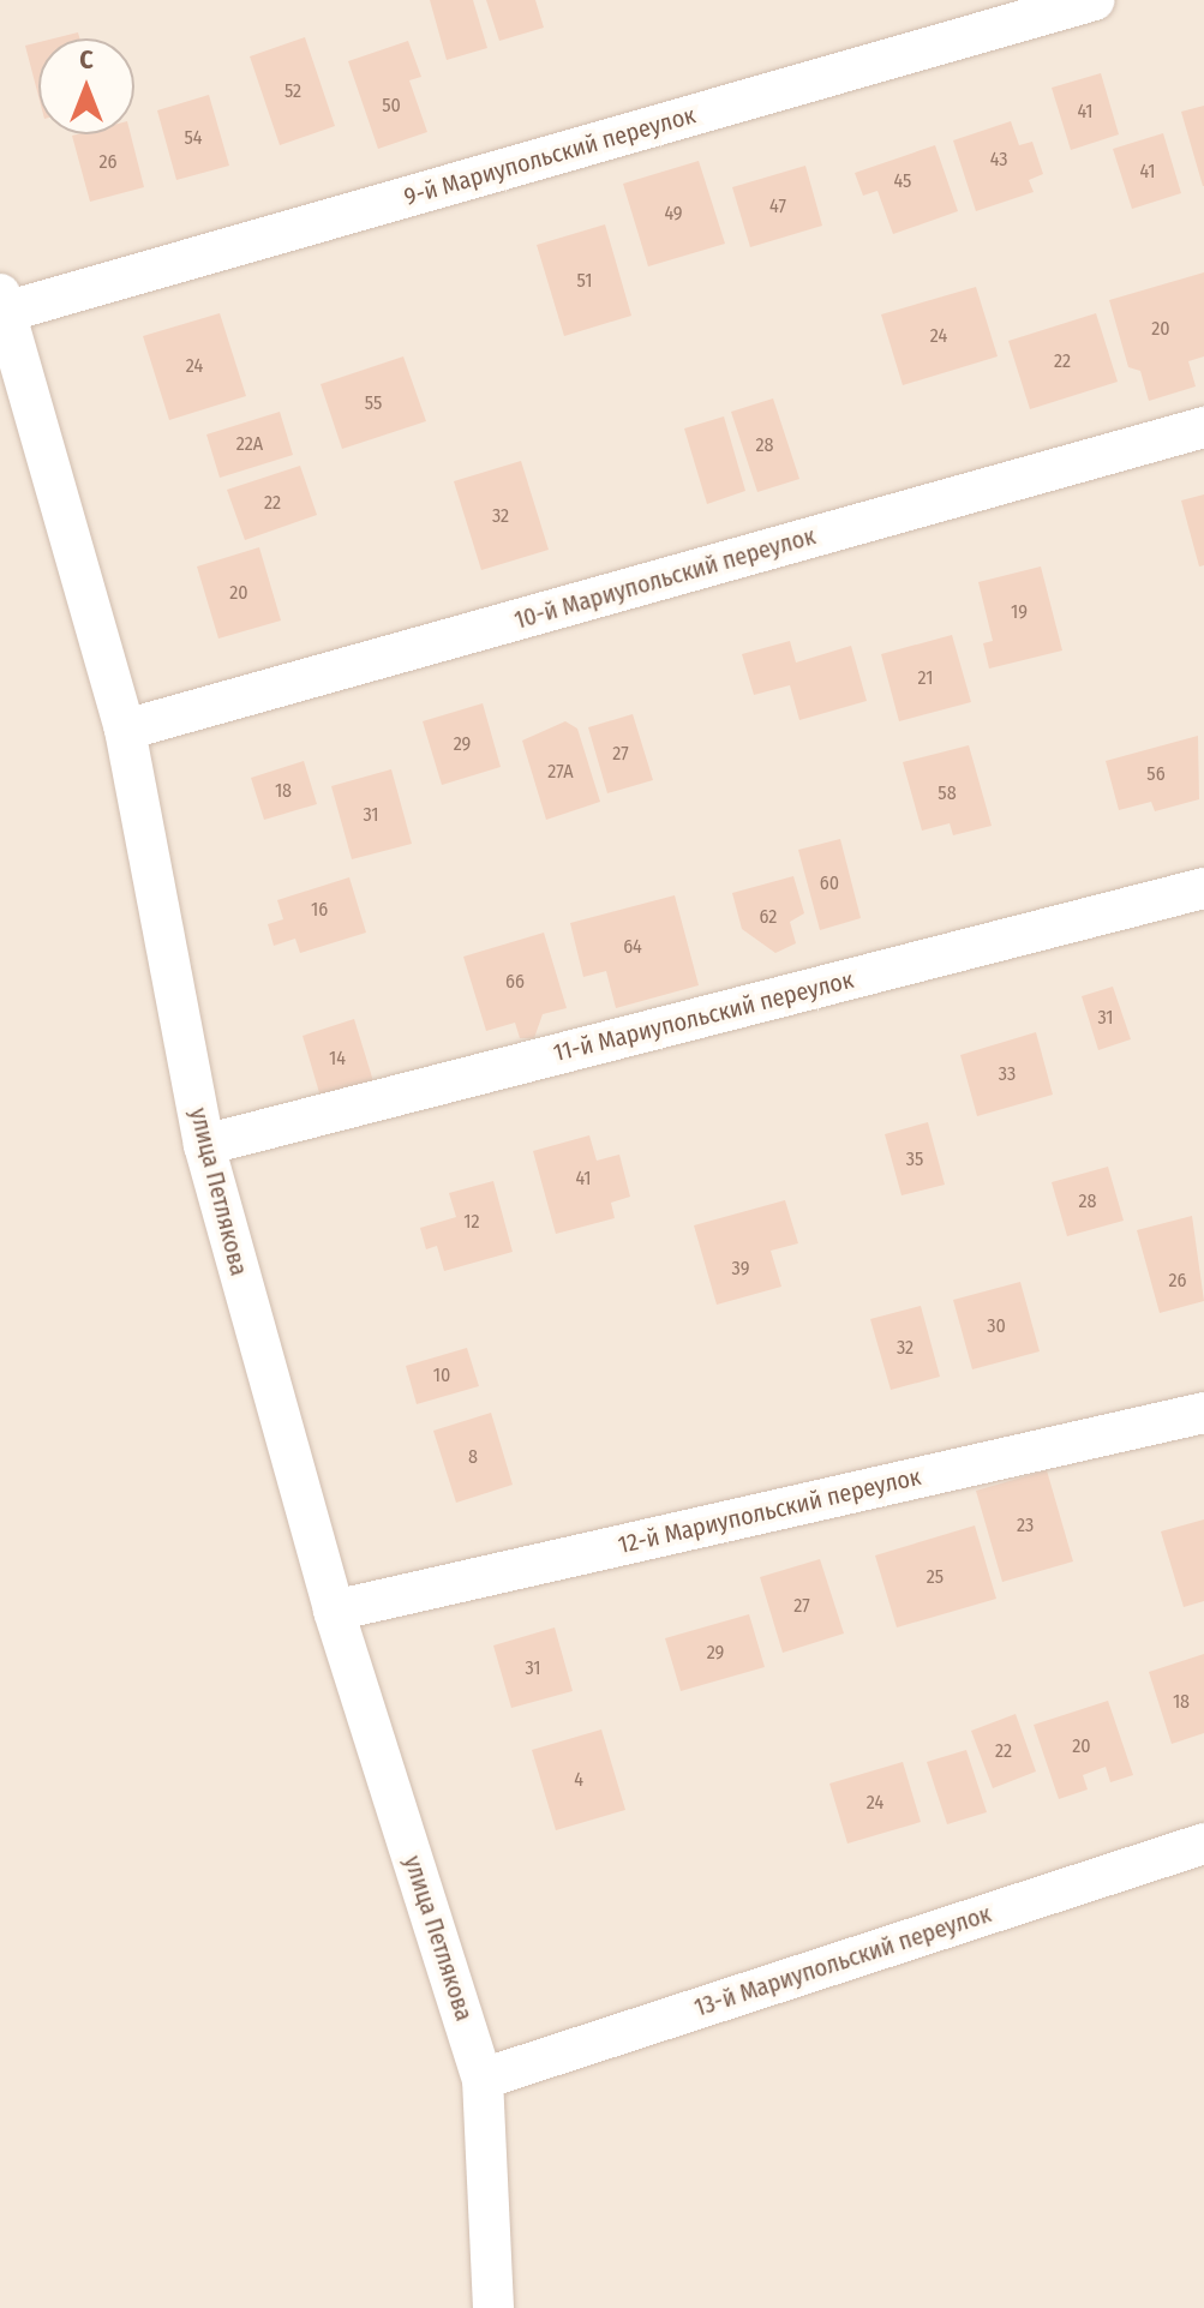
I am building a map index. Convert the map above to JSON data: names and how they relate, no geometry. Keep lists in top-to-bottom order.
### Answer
{
  "streets": {
    "street": [
      "9-й Мариупольский переулок",
      "10-й Мариупольский переулок",
      "11-й Мариупольский переулок",
      "улица Петлякова",
      "12-й Мариупольский переулок",
      "13-й Мариупольский переулок"
    ]
  },
  "crossings": [
    ["9-й Мариупольский переулок", "улица Петлякова"],
    ["10-й Мариупольский переулок", "улица Петлякова"],
    ["11-й Мариупольский переулок", "улица Петлякова"],
    ["улица Петлякова", "12-й Мариупольский переулок"],
    ["улица Петлякова", "13-й Мариупольский переулок"]
  ],
  "house_numbers": [
    "52",
    "50",
    "41",
    "54",
    "43",
    "26",
    "41",
    "45",
    "47",
    "49",
    "51",
    "20",
    "24",
    "22",
    "24",
    "55",
    "22А",
    "28",
    "22",
    "32",
    "20",
    "19",
    "21",
    "29",
    "27",
    "27А",
    "56",
    "18",
    "58",
    "31",
    "60",
    "16",
    "62",
    "64",
    "66",
    "31",
    "14",
    "33",
    "35",
    "41",
    "28",
    "12",
    "39",
    "26",
    "30",
    "32",
    "10",
    "8",
    "23",
    "25",
    "27",
    "29",
    "31",
    "18",
    "20",
    "22",
    "4",
    "24"
  ],
  "north": "top"
}
